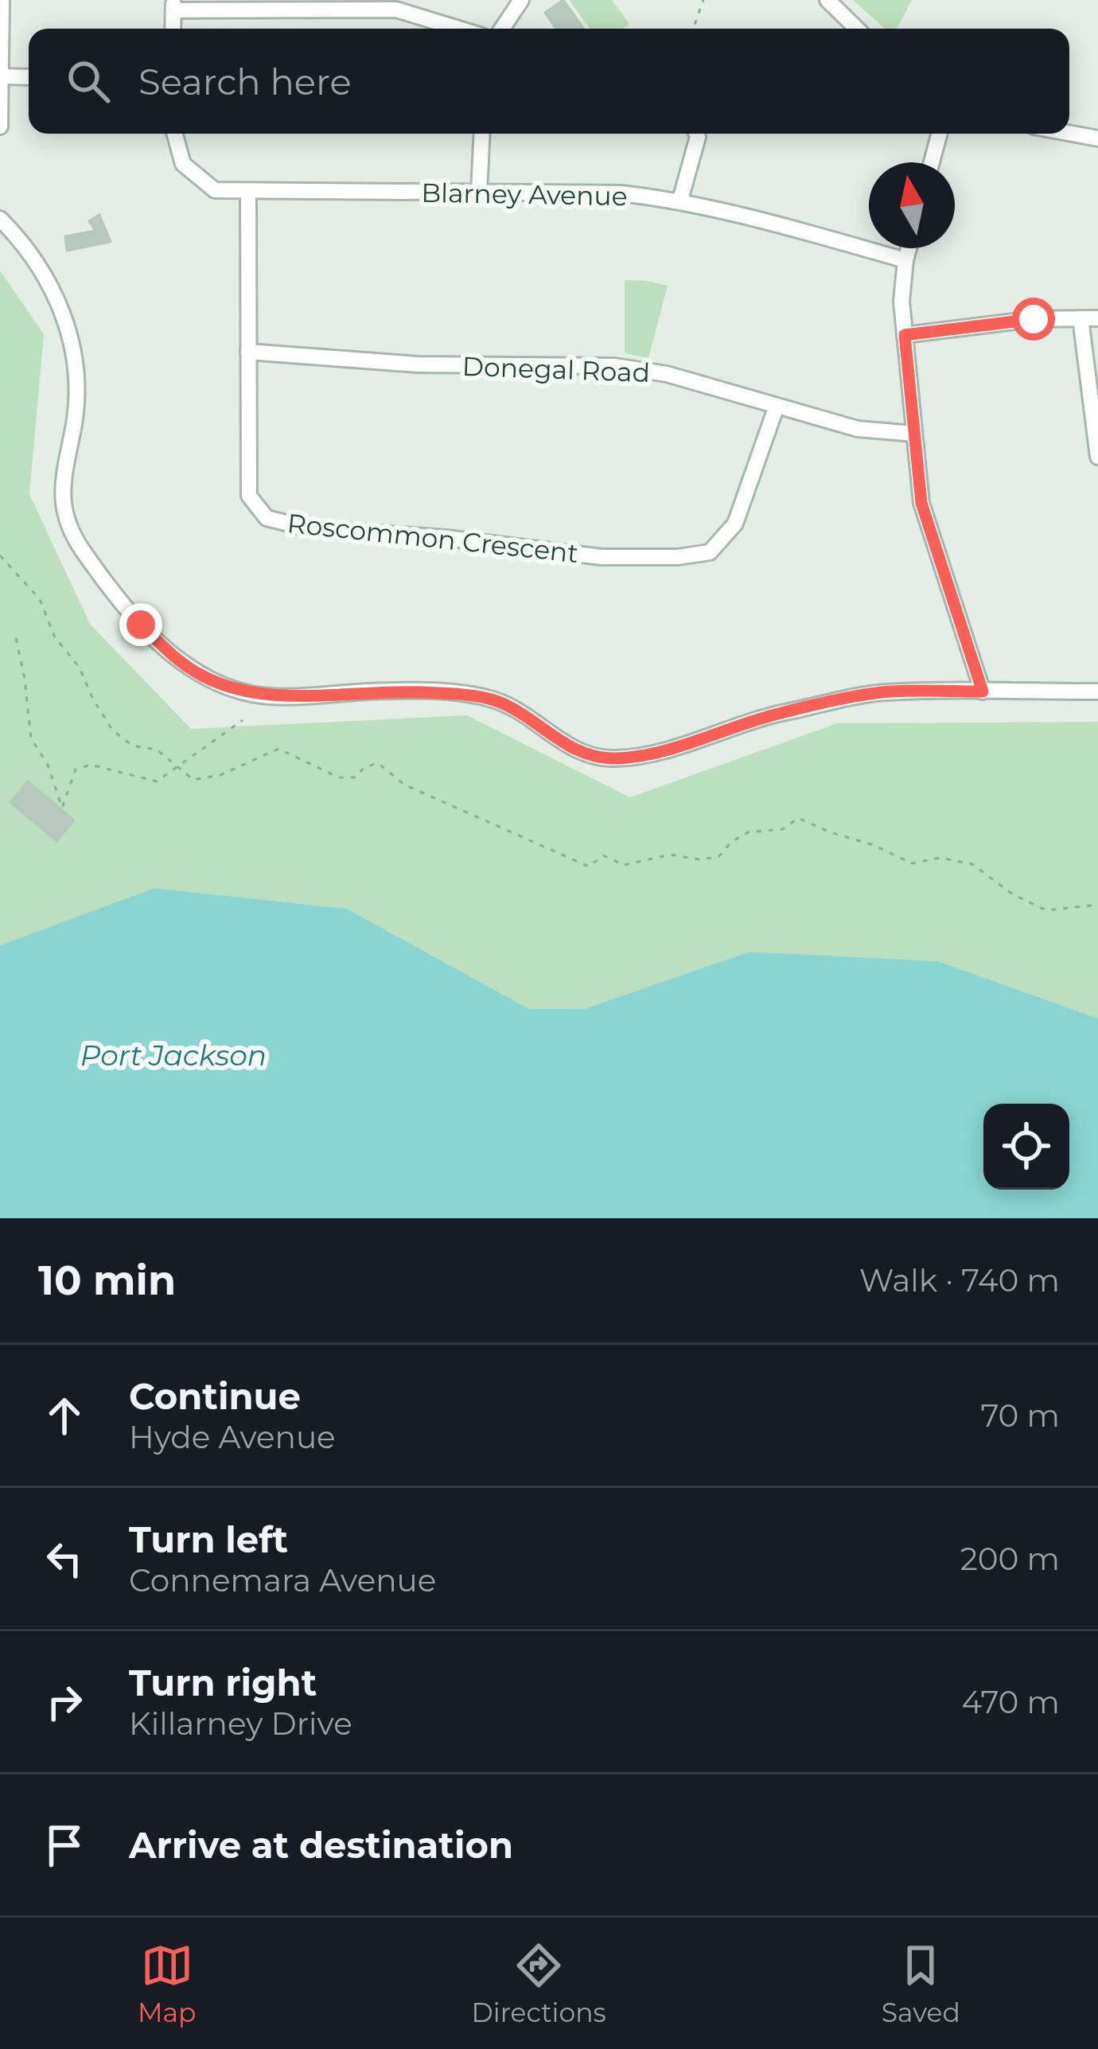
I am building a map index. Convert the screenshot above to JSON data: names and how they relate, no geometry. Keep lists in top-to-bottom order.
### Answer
{
  "streets": {
    "street": ["Blarney Avenue", "Donegal Road", "Roscommon Crescent"]
  },
  "crossings": [
    ["Blarney Avenue", "Roscommon Crescent"],
    ["Donegal Road", "Roscommon Crescent"]
  ],
  "water": ["Port Jackson"],
  "north": "top",
  "page": {
    "search": "Search here",
    "heading": ["10 min", "Walk · 740 m"],
    "list": [
      ["Continue", "Hyde Avenue", "70 m"],
      ["Turn left", "Connemara Avenue", "200 m"],
      ["Turn right", "Killarney Drive", "470 m"],
      "Arrive at destination"
    ],
    "nav": ["Map", "Directions", "Saved"]
  }
}
